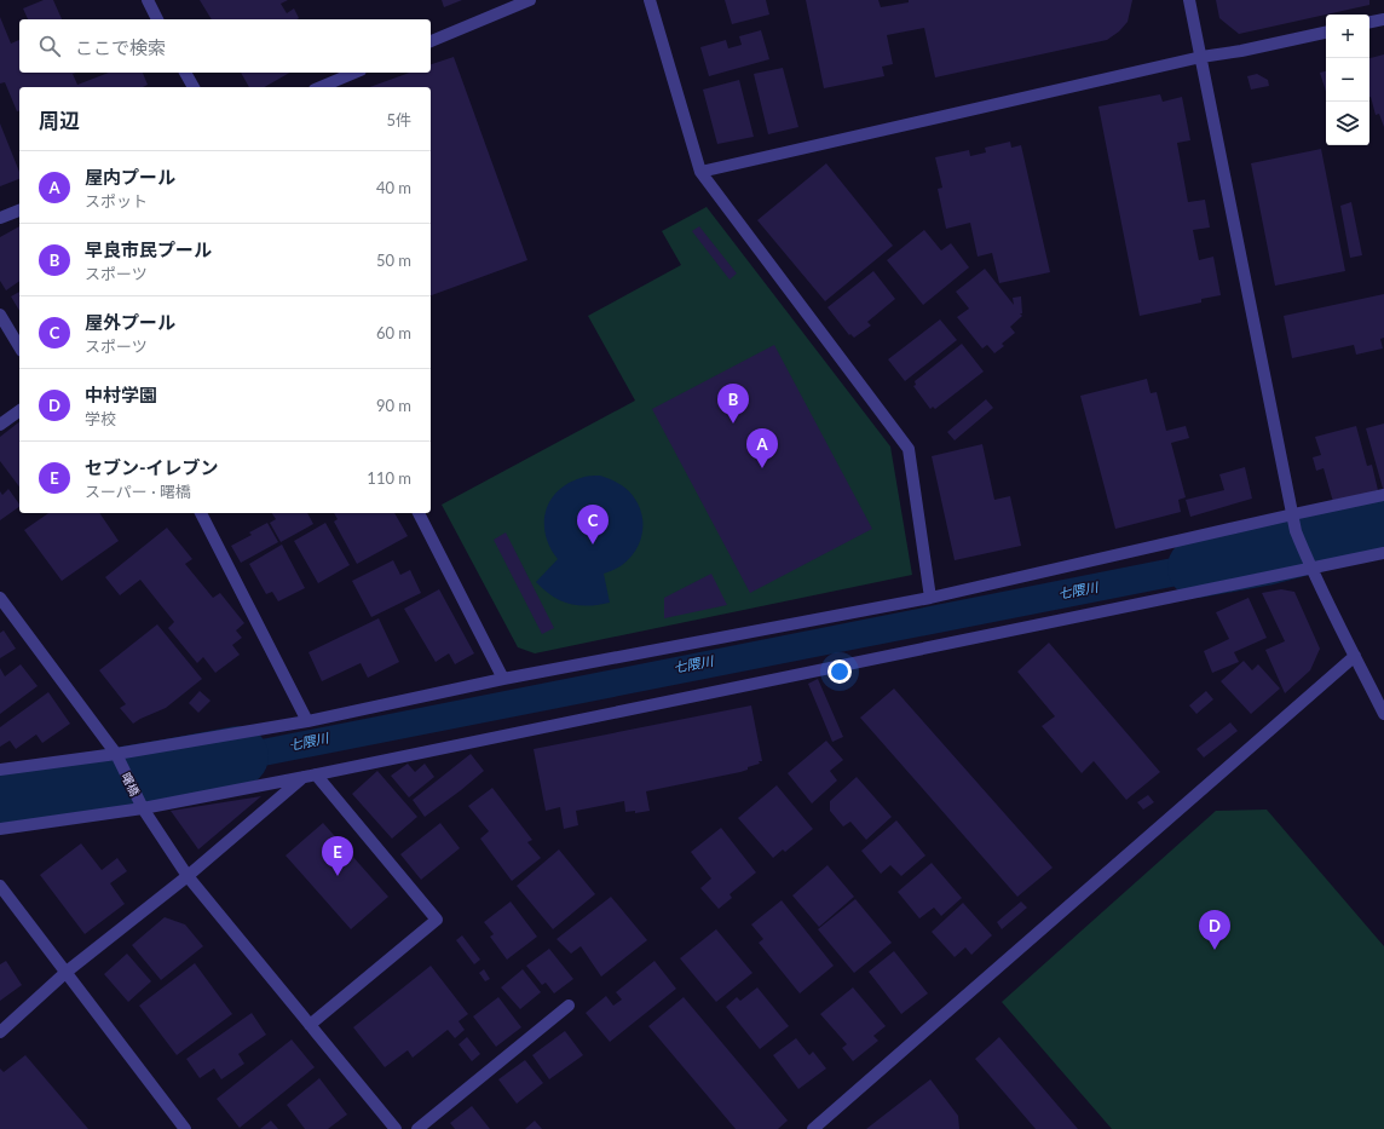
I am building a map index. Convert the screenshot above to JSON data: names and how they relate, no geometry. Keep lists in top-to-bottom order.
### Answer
{
  "streets": {
    "street": ["曙橋"]
  },
  "water": ["七隈川"],
  "page": {
    "map_buttons": ["+", "−"],
    "search": "ここで検索",
    "heading": ["周辺", "5件"],
    "list": [
      {
        "mark": "A",
        "name": "屋内プール",
        "note": "スポット",
        "value": "40 m"
      },
      {
        "mark": "B",
        "name": "早良市民プール",
        "note": "スポーツ",
        "value": "50 m"
      },
      {
        "mark": "C",
        "name": "屋外プール",
        "note": "スポーツ",
        "value": "60 m"
      },
      {
        "mark": "D",
        "name": "中村学園",
        "note": "学校",
        "value": "90 m"
      },
      {
        "mark": "E",
        "name": "セブン-イレブン",
        "note": "スーパー · 曙橋",
        "value": "110 m"
      }
    ],
    "pins": [
      "B",
      "A",
      "C",
      "E",
      "D"
    ]
  }
}
